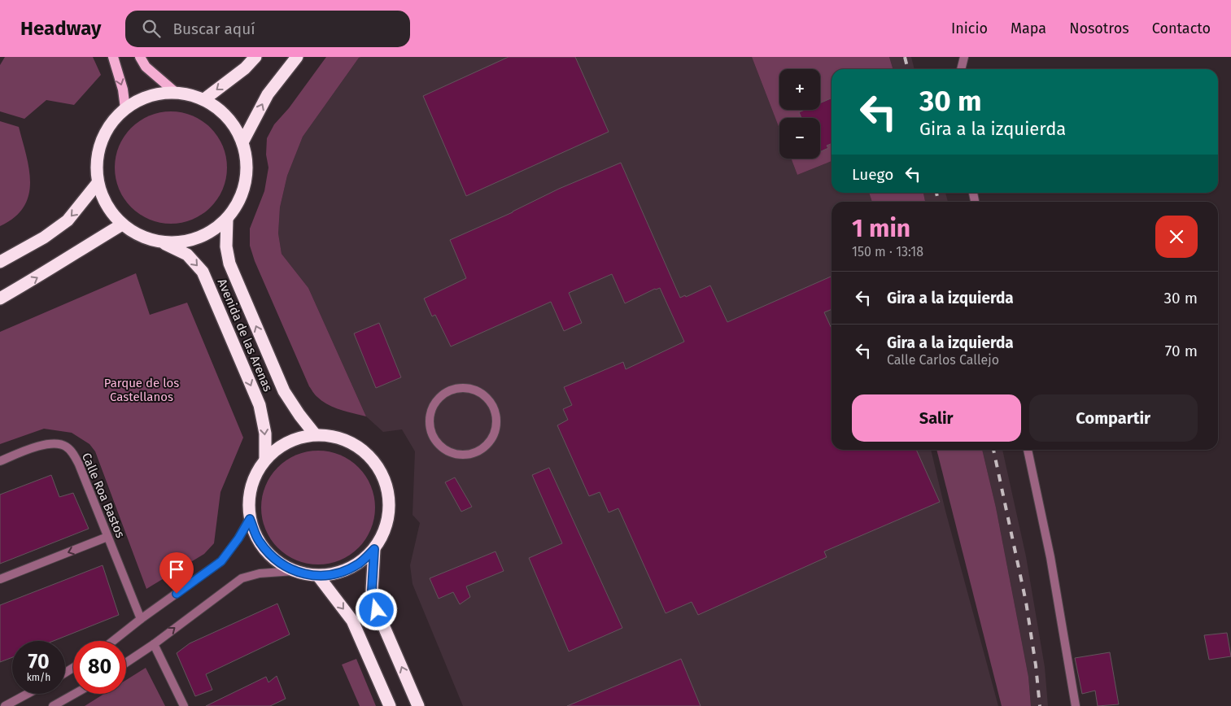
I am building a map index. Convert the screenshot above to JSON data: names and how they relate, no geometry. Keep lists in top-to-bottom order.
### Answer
{
  "streets": {
    "highway": ["Avenida de las Arenas"],
    "street": ["Calle Roa Bastos"]
  },
  "parks": ["Parque de los Castellanos"],
  "page": {
    "header": "Headway",
    "search": "Buscar aquí",
    "nav": [
      "Inicio",
      "Mapa",
      "Nosotros",
      "Contacto"
    ],
    "map_buttons": ["+", "−"],
    "turn": ["30 m", "Gira a la izquierda"],
    "then": "Luego",
    "heading": ["1 min", "150 m · 13:18"],
    "list": [
      {
        "name": "Gira a la izquierda",
        "value": "30 m"
      },
      {
        "name": "Gira a la izquierda",
        "note": "Calle Carlos Callejo",
        "value": "70 m"
      }
    ],
    "buttons": ["Salir", "Compartir"],
    "speed": "70 km/h",
    "limit": "80"
  }
}
